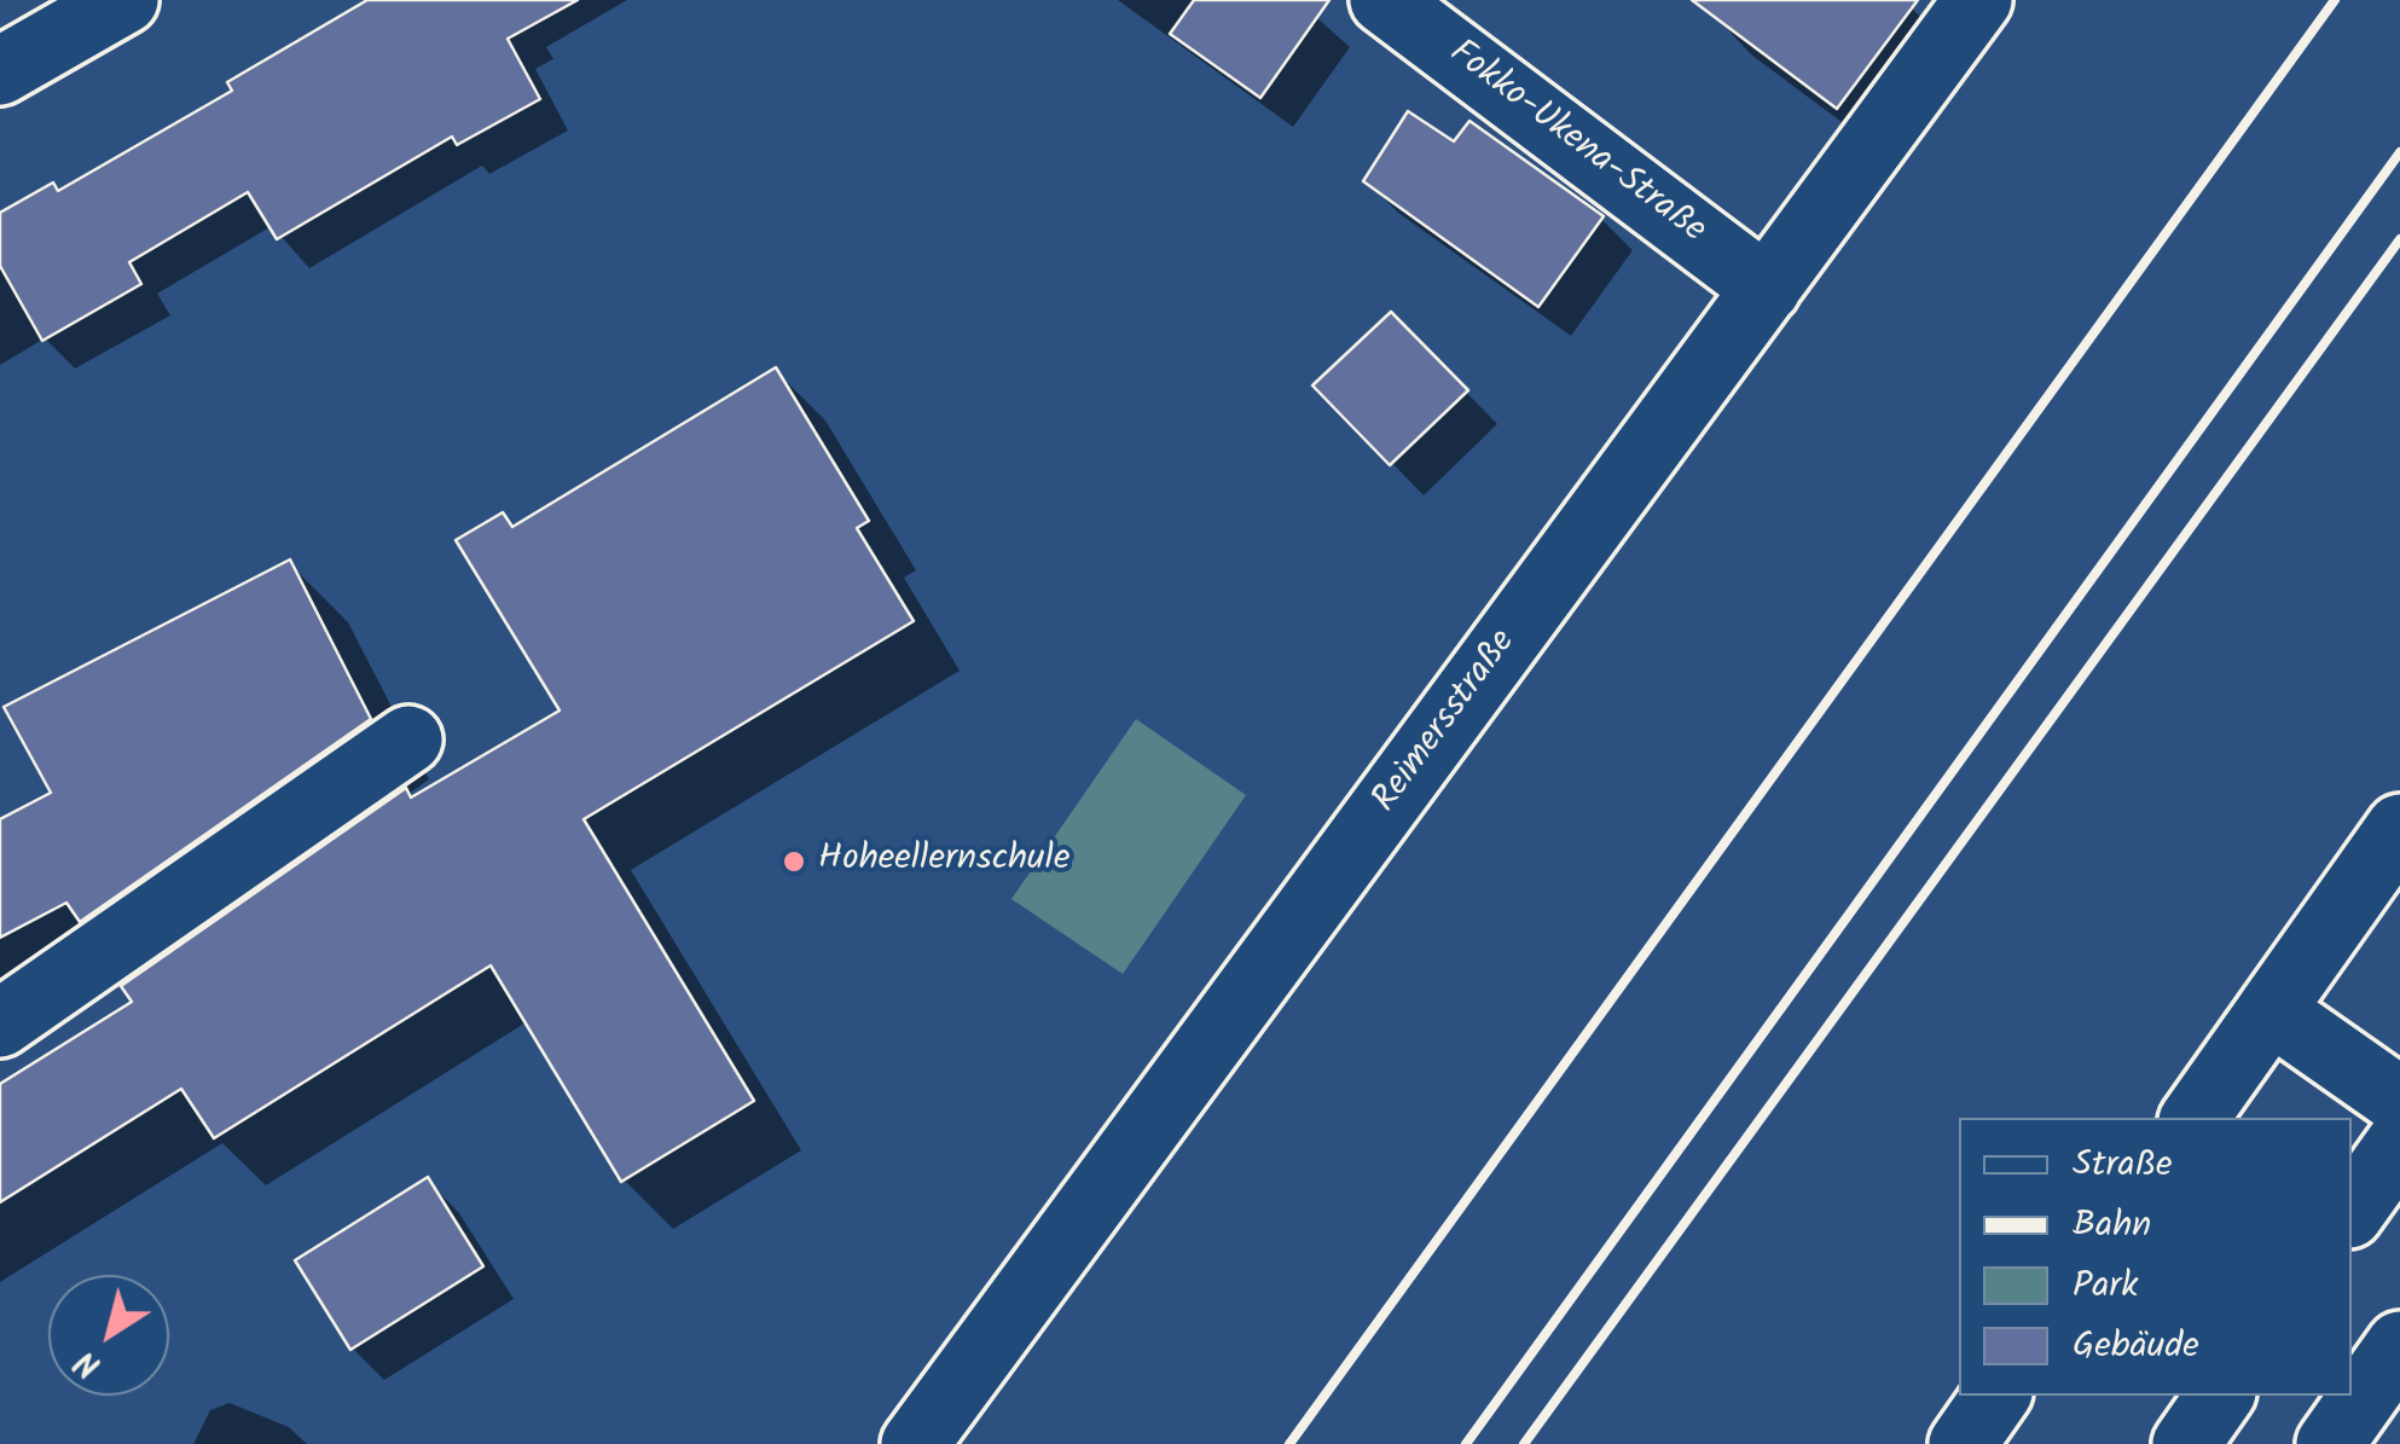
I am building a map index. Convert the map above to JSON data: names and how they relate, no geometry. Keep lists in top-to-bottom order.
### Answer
{
  "streets": {
    "street": ["Fokko-Ukena-Straße", "Reimersstraße"]
  },
  "crossings": [
    ["Fokko-Ukena-Straße", "Reimersstraße"]
  ],
  "places": ["Hoheellernschule"],
  "legend": [
    "Straße",
    "Bahn",
    "Park",
    "Gebäude"
  ],
  "north": "bottom left"
}
